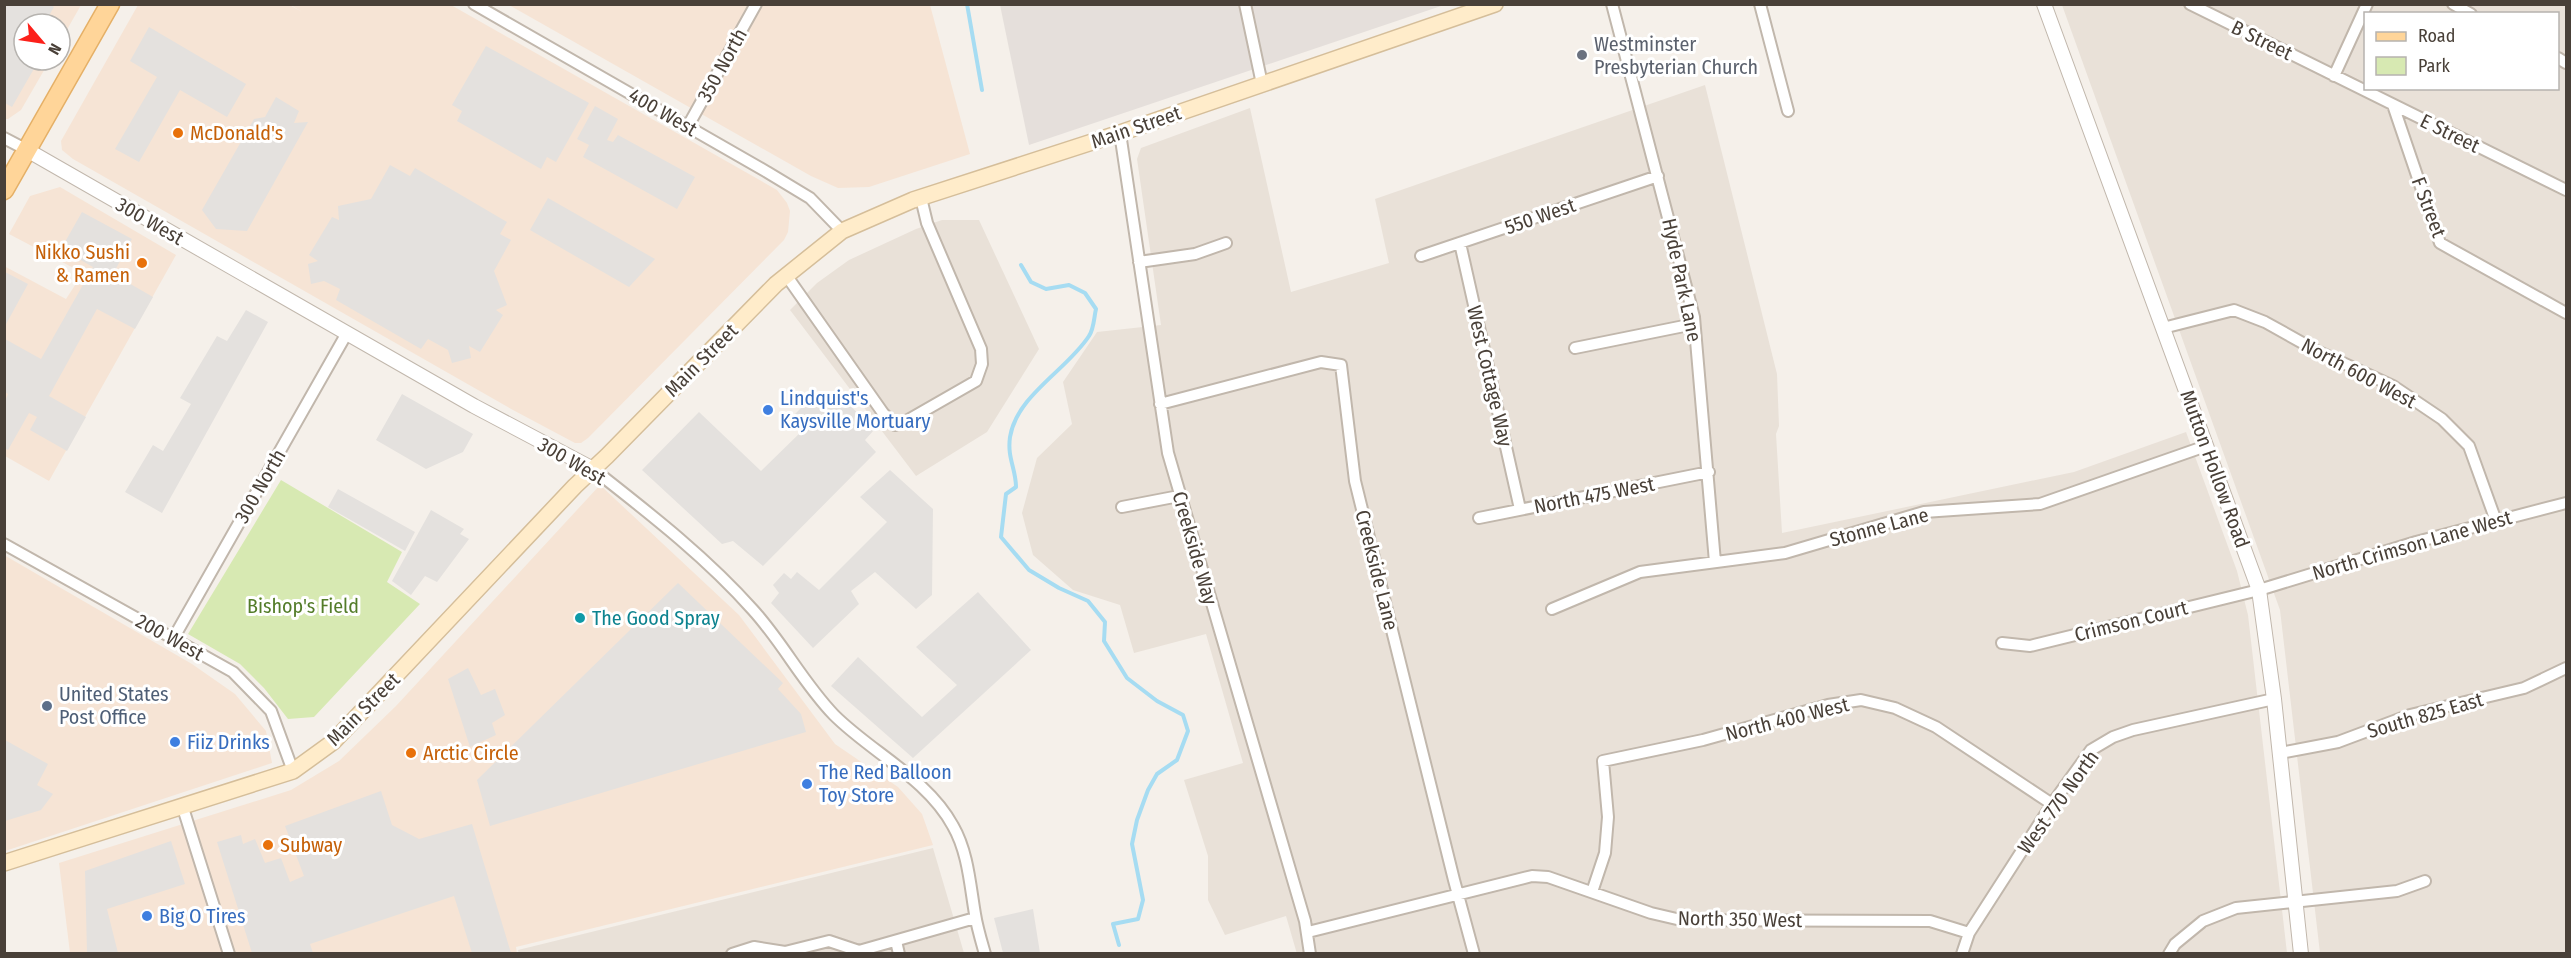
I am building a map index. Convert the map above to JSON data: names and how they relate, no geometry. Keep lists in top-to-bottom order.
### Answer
{
  "streets": {
    "main road": ["Main Street"],
    "street": [
      "B Street",
      "350 North",
      "400 West",
      "E Street",
      "F Street",
      "550 West",
      "300 West",
      "Hyde Park Lane",
      "North 600 West",
      "West Cottage Way",
      "Mutton Hollow Road",
      "300 North",
      "North 475 West",
      "Stonne Lane",
      "North Crimson Lane West",
      "Creekside Way",
      "Creekside Lane",
      "Crimson Court",
      "200 West",
      "South 825 East",
      "North 400 West",
      "West 770 North",
      "North 350 West"
    ]
  },
  "crossings": [
    ["B Street", "E Street"],
    ["350 North", "400 West"],
    ["400 West", "Main Street"],
    ["Main Street", "300 West"],
    ["Main Street", "Creekside Way"],
    ["Main Street", "200 West"],
    ["E Street", "F Street"],
    ["550 West", "Hyde Park Lane"],
    ["550 West", "West Cottage Way"],
    ["300 West", "300 North"],
    ["Hyde Park Lane", "North 475 West"],
    ["Hyde Park Lane", "Stonne Lane"],
    ["North 600 West", "Mutton Hollow Road"],
    ["North 600 West", "North Crimson Lane West"],
    ["West Cottage Way", "North 475 West"],
    ["Mutton Hollow Road", "Stonne Lane"],
    ["Mutton Hollow Road", "North Crimson Lane West"],
    ["Mutton Hollow Road", "Crimson Court"],
    ["Mutton Hollow Road", "South 825 East"],
    ["Mutton Hollow Road", "West 770 North"],
    ["300 North", "200 West"],
    ["North Crimson Lane West", "Crimson Court"],
    ["Creekside Way", "Creekside Lane"],
    ["Creekside Way", "North 350 West"],
    ["Creekside Lane", "North 350 West"],
    ["North 400 West", "West 770 North"],
    ["North 400 West", "North 350 West"],
    ["West 770 North", "North 350 West"]
  ],
  "parks": ["Bishop's Field"],
  "places": [
    "Westminster Presbyterian Church",
    "McDonald's",
    "Nikko Sushi & Ramen",
    "Lindquist's Kaysville Mortuary",
    "The Good Spray",
    "United States Post Office",
    "Fiiz Drinks",
    "Arctic Circle",
    "The Red Balloon Toy Store",
    "Subway",
    "Big O Tires"
  ],
  "legend": ["Road", "Park"],
  "north": "bottom right"
}
